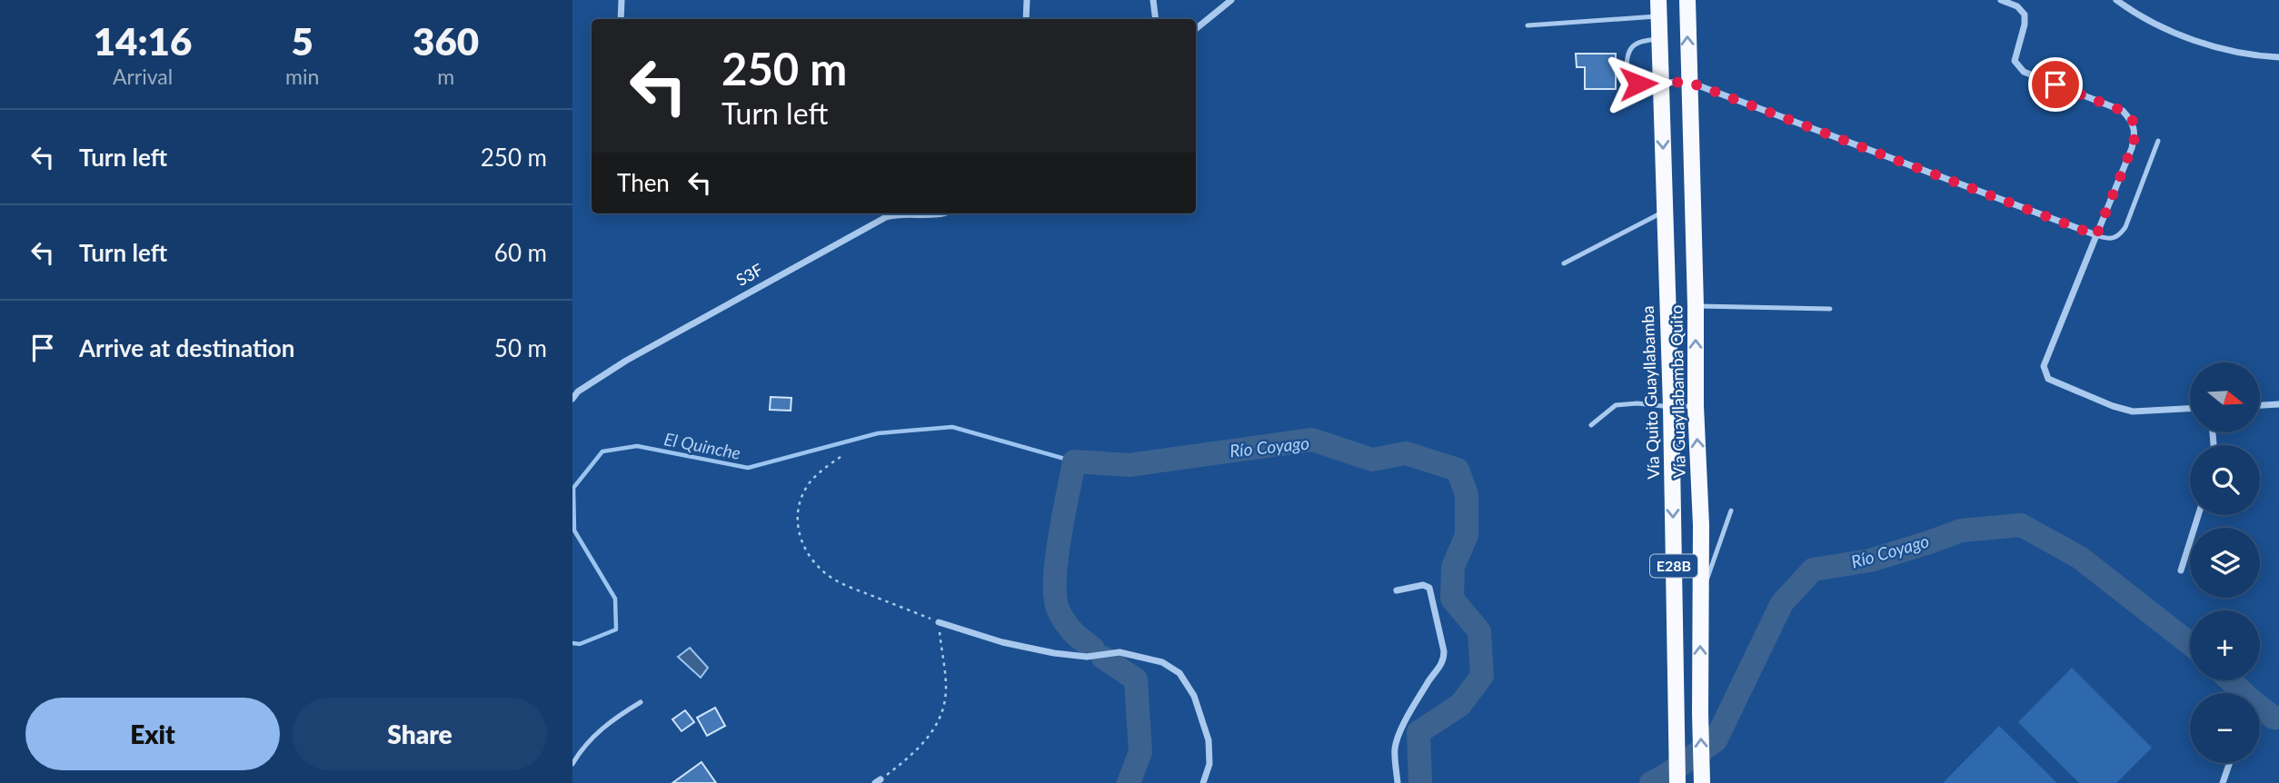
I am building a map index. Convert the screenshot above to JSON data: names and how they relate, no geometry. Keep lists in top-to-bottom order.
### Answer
{
  "streets": {
    "highway": ["Vía Guayllabamba Quito", "Vía Quito Guayllabamba", "E28B"],
    "street": ["S3F"]
  },
  "one_way": ["Vía Guayllabamba Quito", "Vía Quito Guayllabamba"],
  "water": ["El Quinche", "Río Coyago"],
  "north": "right",
  "page": {
    "eta": [
      "14:16",
      "Arrival",
      "5",
      "min",
      "360",
      "m"
    ],
    "turn": ["250 m", "Turn left"],
    "list": [
      {
        "name": "Turn left",
        "value": "250 m"
      },
      {
        "name": "Turn left",
        "value": "60 m"
      },
      {
        "name": "Arrive at destination",
        "value": "50 m"
      }
    ],
    "then": "Then",
    "map_buttons": ["+", "−"],
    "buttons": ["Exit", "Share"]
  }
}
